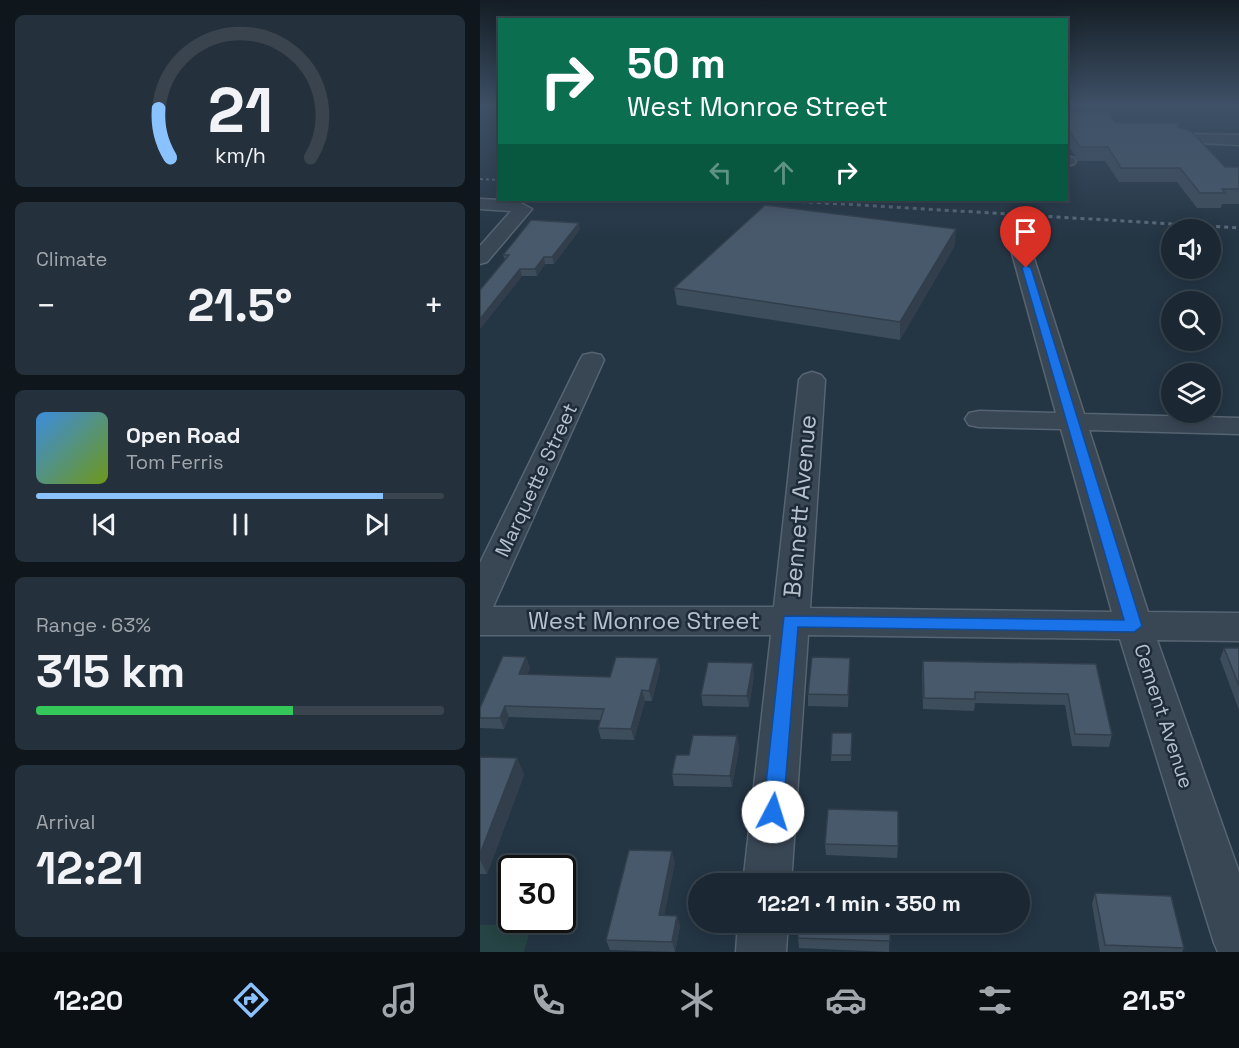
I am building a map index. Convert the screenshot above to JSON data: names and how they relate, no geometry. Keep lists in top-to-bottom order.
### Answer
{
  "streets": {
    "street": [
      "Marquette Street",
      "Bennett Avenue",
      "West Monroe Street",
      "Cement Avenue"
    ]
  },
  "crossings": [
    ["Bennett Avenue", "West Monroe Street"],
    ["West Monroe Street", "Cement Avenue"]
  ],
  "page": {
    "turn": ["50 m", "West Monroe Street"],
    "tile": [
      "Climate",
      ["Range · 63%", "315 km"],
      ["Arrival", "12:21"]
    ],
    "heat": ["−", "21.5°", "+"],
    "song": ["Open Road", "Tom Ferris"],
    "limit": "30",
    "trip": "12:21 · 1 min · 350 m",
    "tabs": ["12:20", "21.5°"],
    "gauge": ["21", "km/h"]
  }
}
